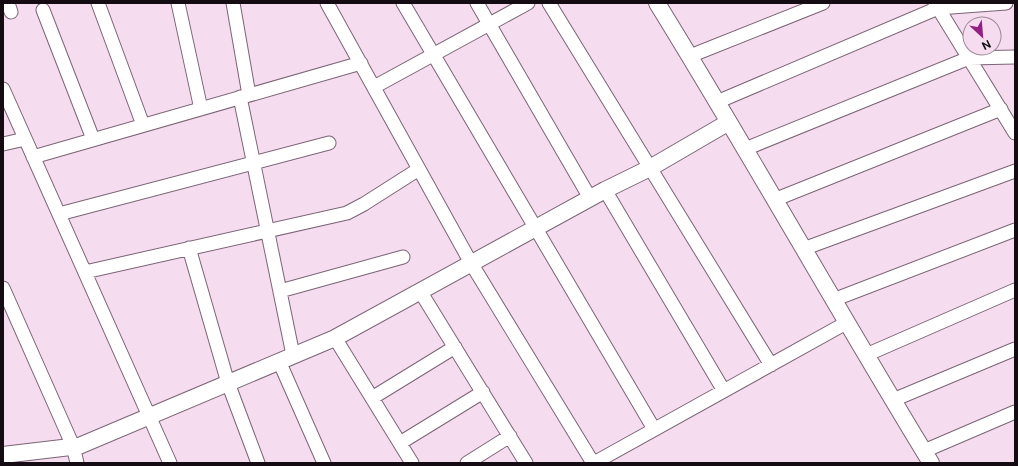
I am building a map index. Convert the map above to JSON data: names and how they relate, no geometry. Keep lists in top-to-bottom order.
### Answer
{
  "north": "bottom right"
}
